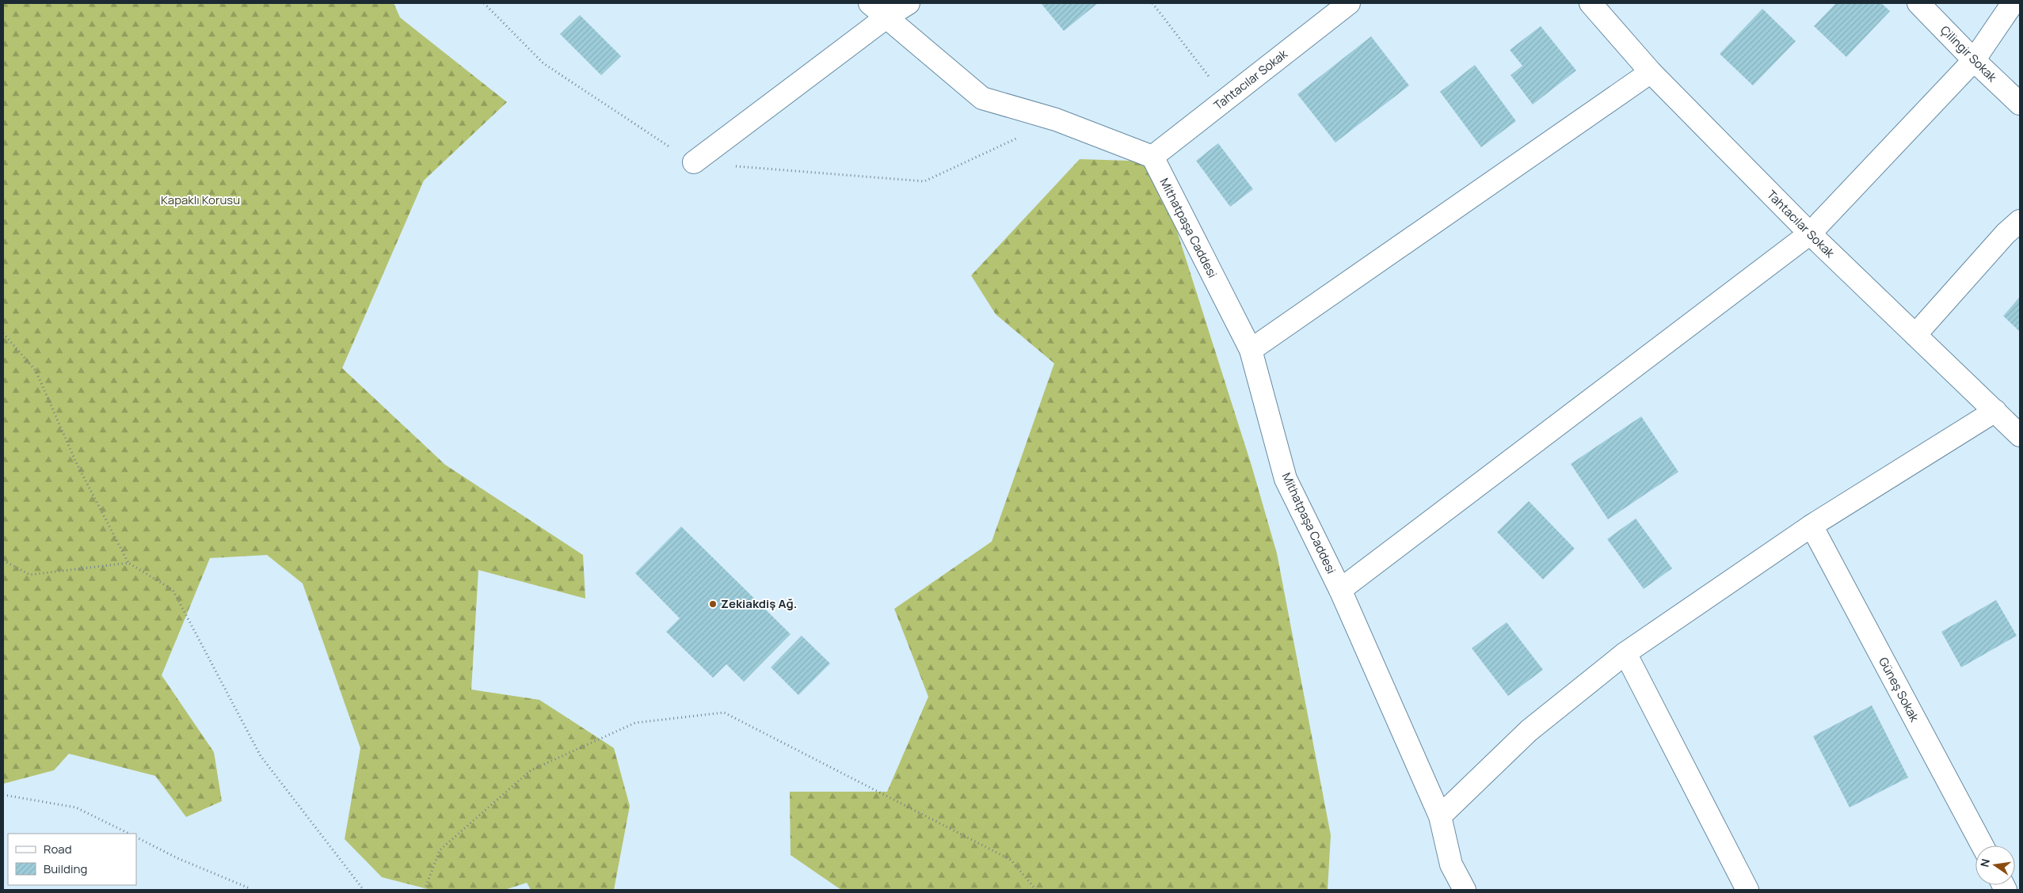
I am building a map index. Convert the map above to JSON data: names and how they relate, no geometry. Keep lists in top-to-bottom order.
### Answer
{
  "streets": {
    "street": [
      "Çilingir Sokak",
      "Tahtacılar Sokak",
      "Mithatpaşa Caddesi",
      "Güneş Sokak"
    ]
  },
  "crossings": [
    ["Tahtacılar Sokak", "Mithatpaşa Caddesi"]
  ],
  "parks": ["Kapaklı Korusu"],
  "places": ["Zekiakdiş Ağ."],
  "legend": ["Road", "Building"],
  "north": "left"
}
